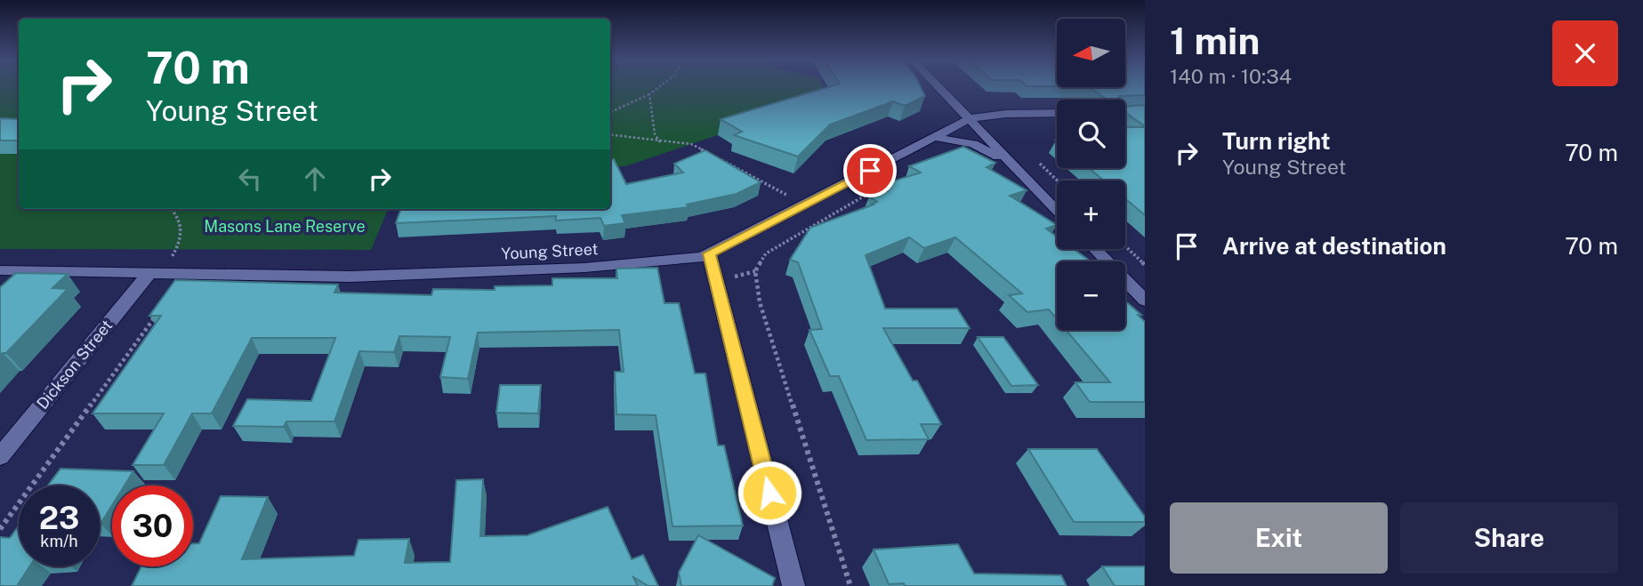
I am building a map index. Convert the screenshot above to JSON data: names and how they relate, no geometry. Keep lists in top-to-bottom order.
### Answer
{
  "streets": {
    "street": ["Young Street", "Dickson Street"]
  },
  "crossings": [
    ["Young Street", "Dickson Street"]
  ],
  "parks": ["Masons Lane Reserve"],
  "north": "left",
  "page": {
    "heading": ["1 min", "140 m · 10:34"],
    "map_buttons": ["+", "−"],
    "turn": ["70 m", "Young Street"],
    "list": [
      {
        "name": "Turn right",
        "note": "Young Street",
        "value": "70 m"
      },
      {
        "name": "Arrive at destination",
        "value": "70 m"
      }
    ],
    "speed": "23 km/h",
    "limit": "30",
    "buttons": ["Exit", "Share"]
  }
}
